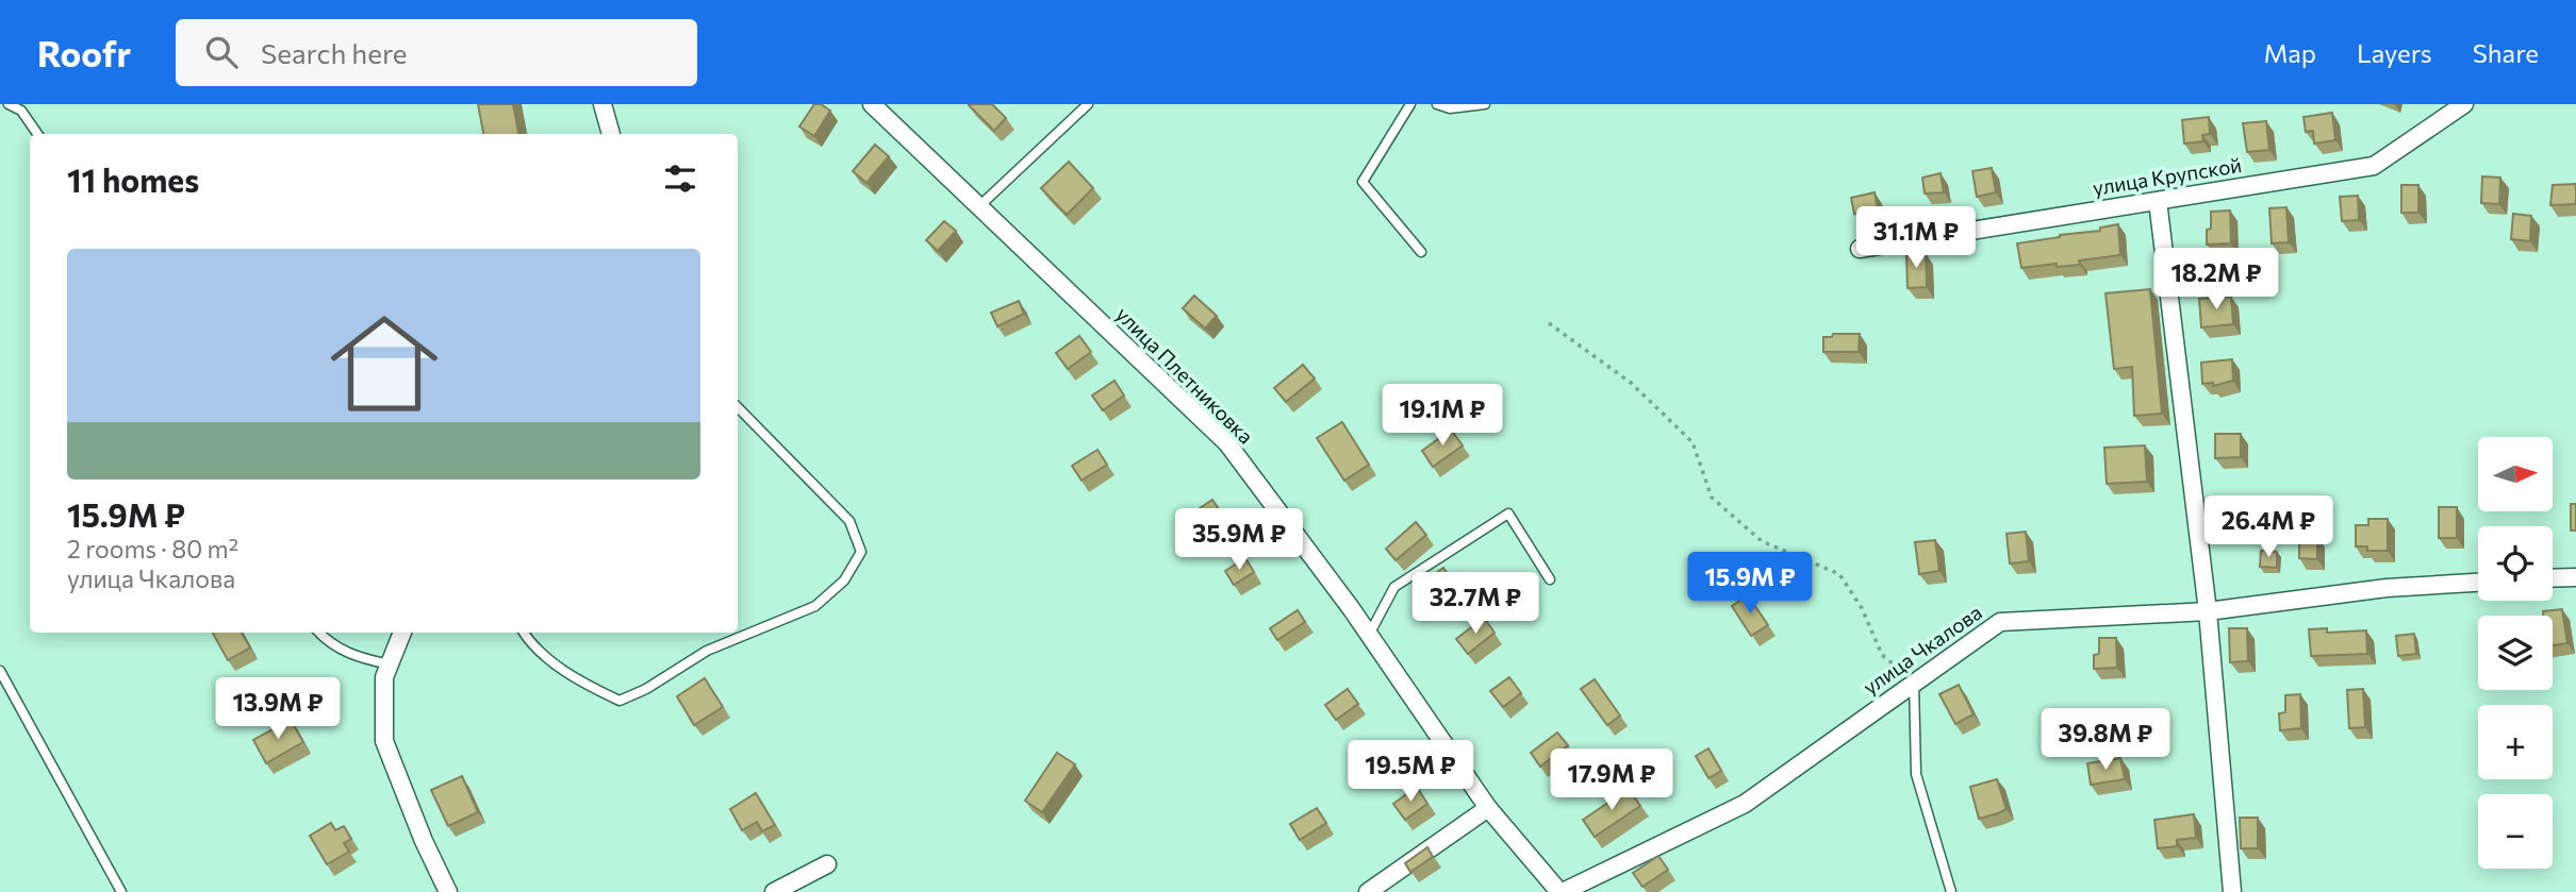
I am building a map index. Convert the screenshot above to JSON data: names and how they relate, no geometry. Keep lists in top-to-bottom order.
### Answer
{
  "streets": {
    "street": ["улица Крупской", "улица Плетниковка", "улица Чкалова"]
  },
  "crossings": [
    ["улица Плетниковка", "улица Чкалова"]
  ],
  "north": "right",
  "page": {
    "header": "Roofr",
    "search": "Search here",
    "nav": ["Map", "Layers", "Share"],
    "heading": "11 homes",
    "price": [
      "31.1M ₽",
      "18.2M ₽",
      "19.1M ₽",
      "26.4M ₽",
      "35.9M ₽",
      "15.9M ₽",
      "32.7M ₽",
      "13.9M ₽",
      "39.8M ₽",
      "19.5M ₽",
      "17.9M ₽"
    ],
    "list": [
      {
        "name": "15.9M ₽",
        "note": "2 rooms · 80 m² · улица Чкалова"
      }
    ],
    "map_buttons": ["+", "−"]
  }
}
